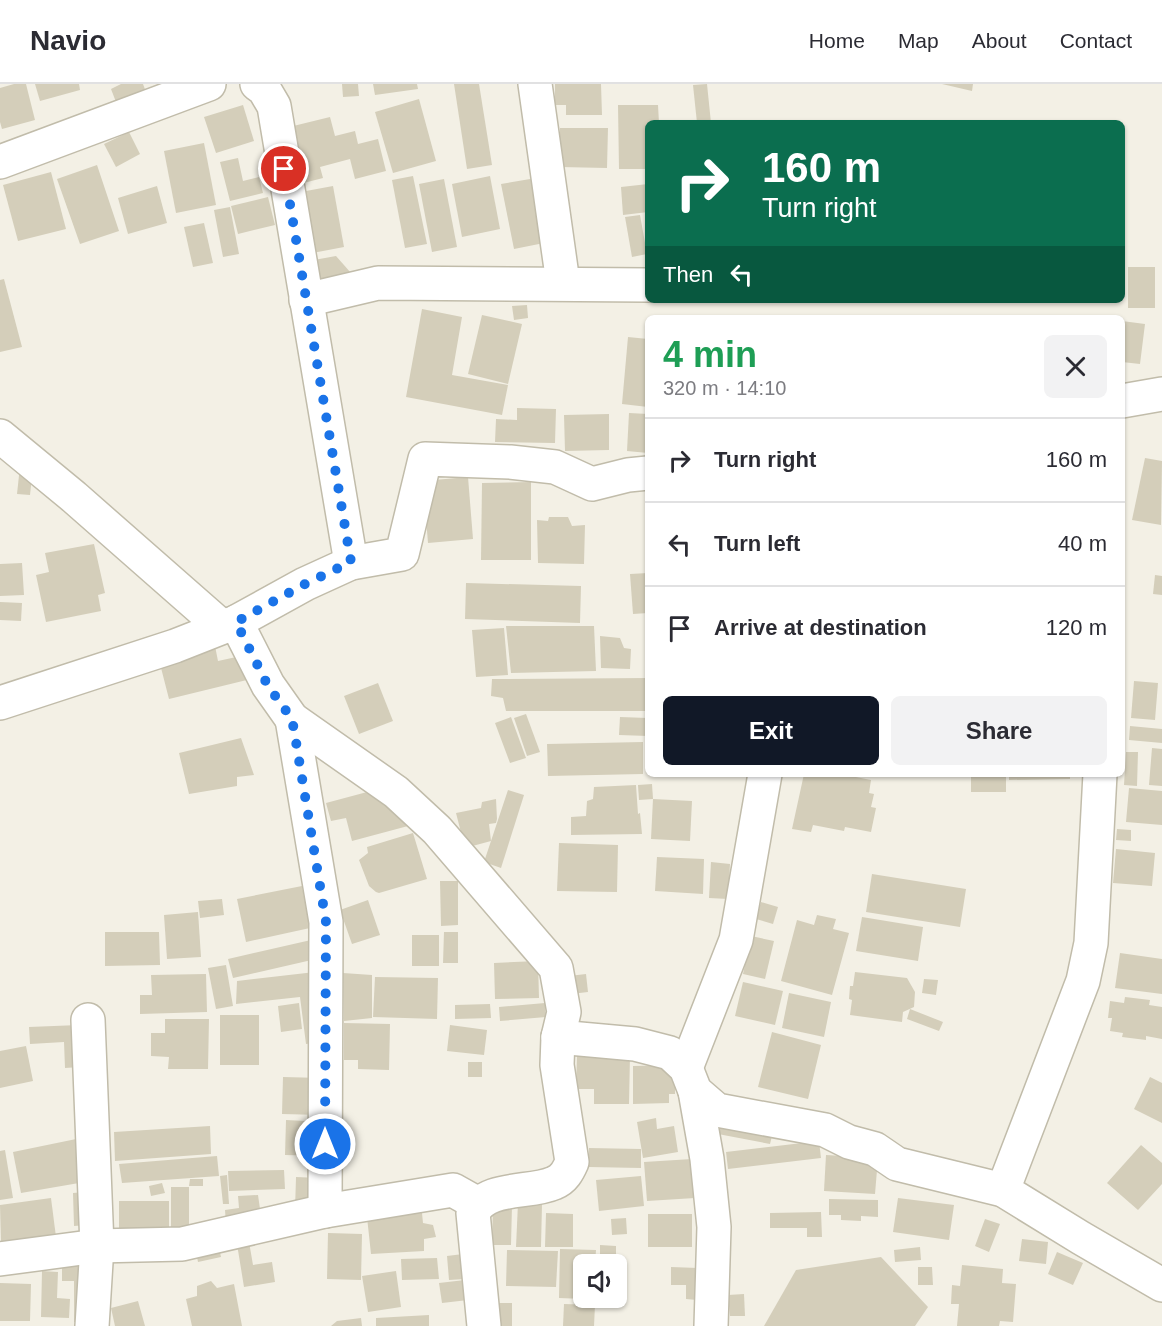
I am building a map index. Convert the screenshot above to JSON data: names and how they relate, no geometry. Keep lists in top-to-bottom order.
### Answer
{
  "page": {
    "header": "Navio",
    "nav": [
      "Home",
      "Map",
      "About",
      "Contact"
    ],
    "turn": ["160 m", "Turn right"],
    "then": "Then",
    "heading": ["4 min", "320 m · 14:10"],
    "list": [
      {
        "name": "Turn right",
        "value": "160 m"
      },
      {
        "name": "Turn left",
        "value": "40 m"
      },
      {
        "name": "Arrive at destination",
        "value": "120 m"
      }
    ],
    "buttons": ["Exit", "Share"]
  }
}
